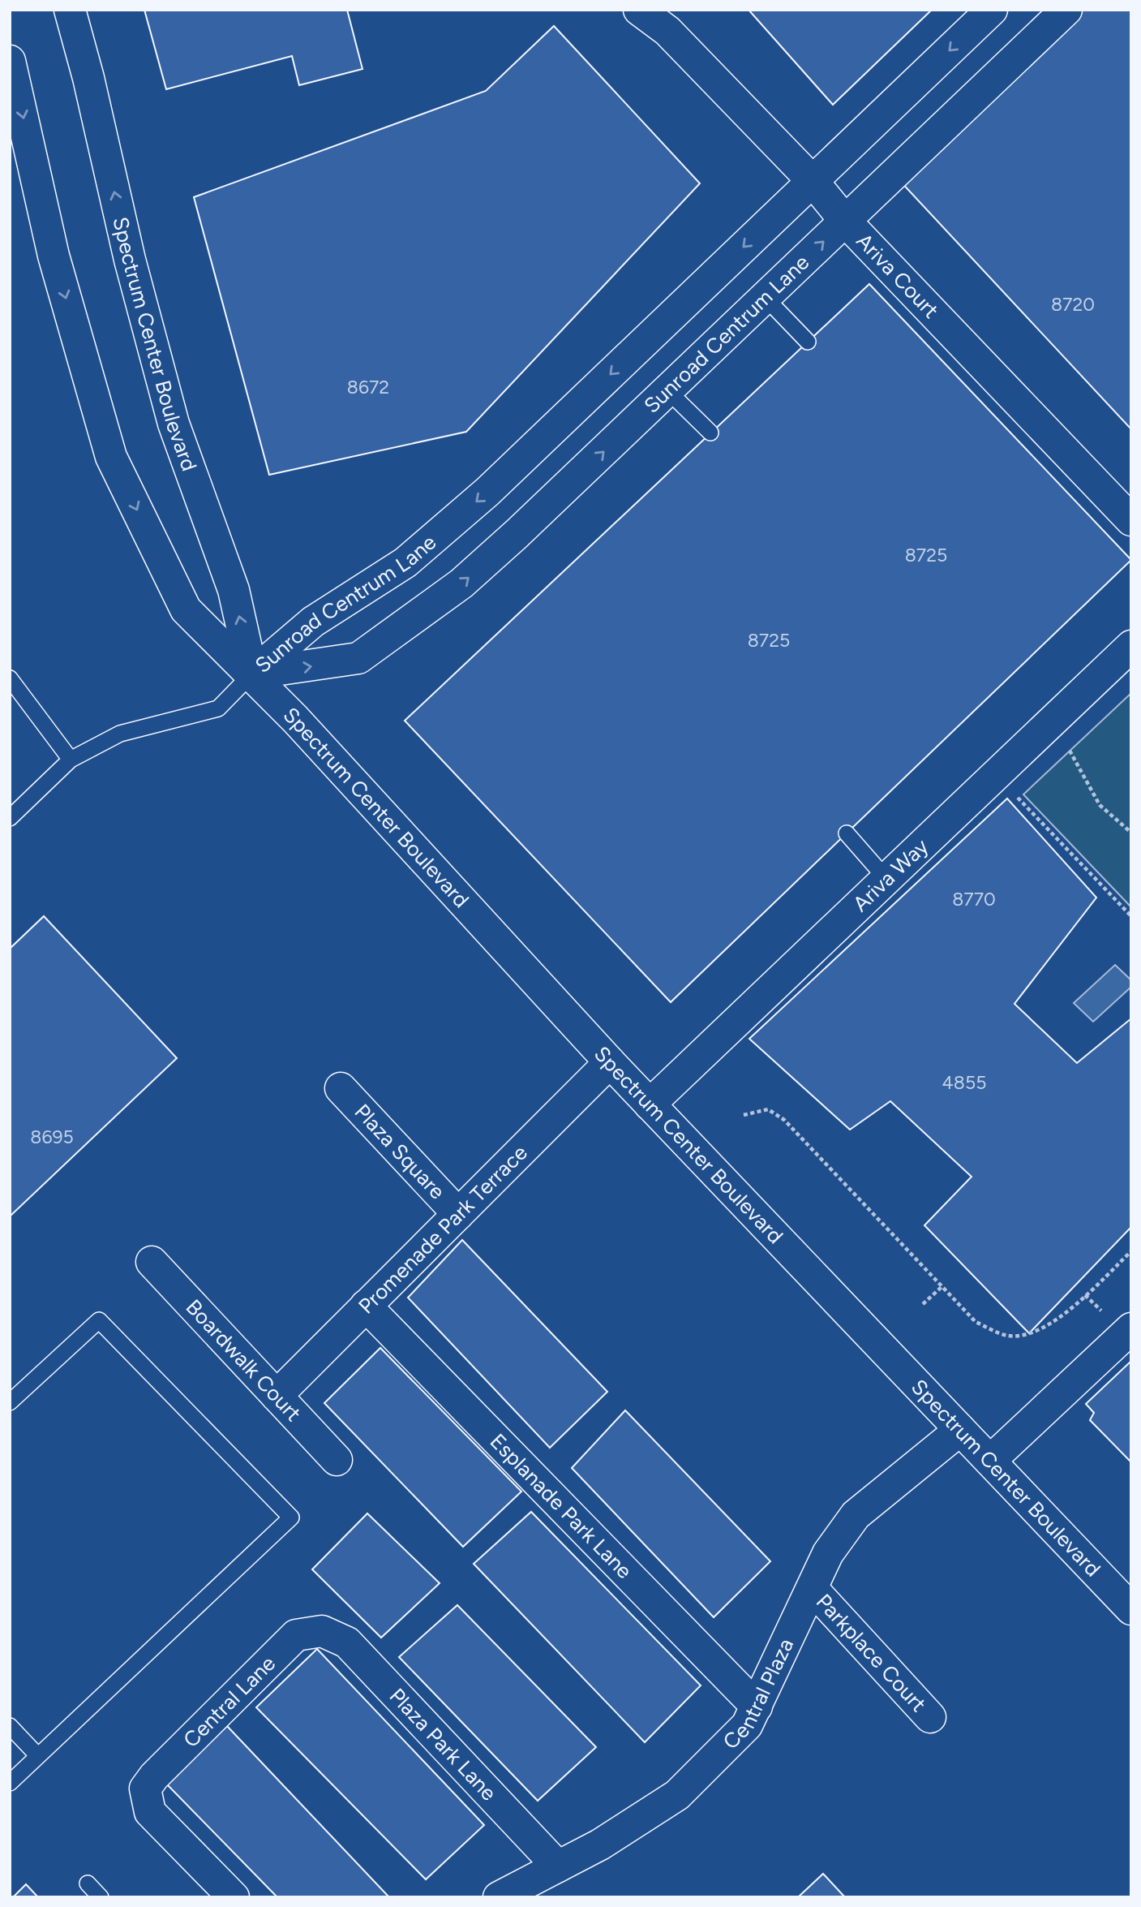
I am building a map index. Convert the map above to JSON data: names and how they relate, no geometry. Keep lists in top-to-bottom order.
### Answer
{
  "streets": {
    "street": [
      "Ariva Court",
      "Sunroad Centrum Lane",
      "Spectrum Center Boulevard",
      "Ariva Way",
      "Plaza Square",
      "Promenade Park Terrace",
      "Boardwalk Court",
      "Esplanade Park Lane",
      "Parkplace Court",
      "Central Plaza",
      "Central Lane",
      "Plaza Park Lane"
    ]
  },
  "crossings": [
    ["Ariva Court", "Sunroad Centrum Lane"],
    ["Sunroad Centrum Lane", "Spectrum Center Boulevard"],
    ["Spectrum Center Boulevard", "Ariva Way"],
    ["Spectrum Center Boulevard", "Promenade Park Terrace"],
    ["Spectrum Center Boulevard", "Central Plaza"],
    ["Plaza Square", "Promenade Park Terrace"],
    ["Promenade Park Terrace", "Boardwalk Court"],
    ["Promenade Park Terrace", "Esplanade Park Lane"],
    ["Esplanade Park Lane", "Central Plaza"],
    ["Parkplace Court", "Central Plaza"],
    ["Central Plaza", "Plaza Park Lane"],
    ["Central Lane", "Plaza Park Lane"]
  ],
  "house_numbers": [
    "8720",
    "8672",
    "8725",
    "8725",
    "8770",
    "4855",
    "8695"
  ]
}
